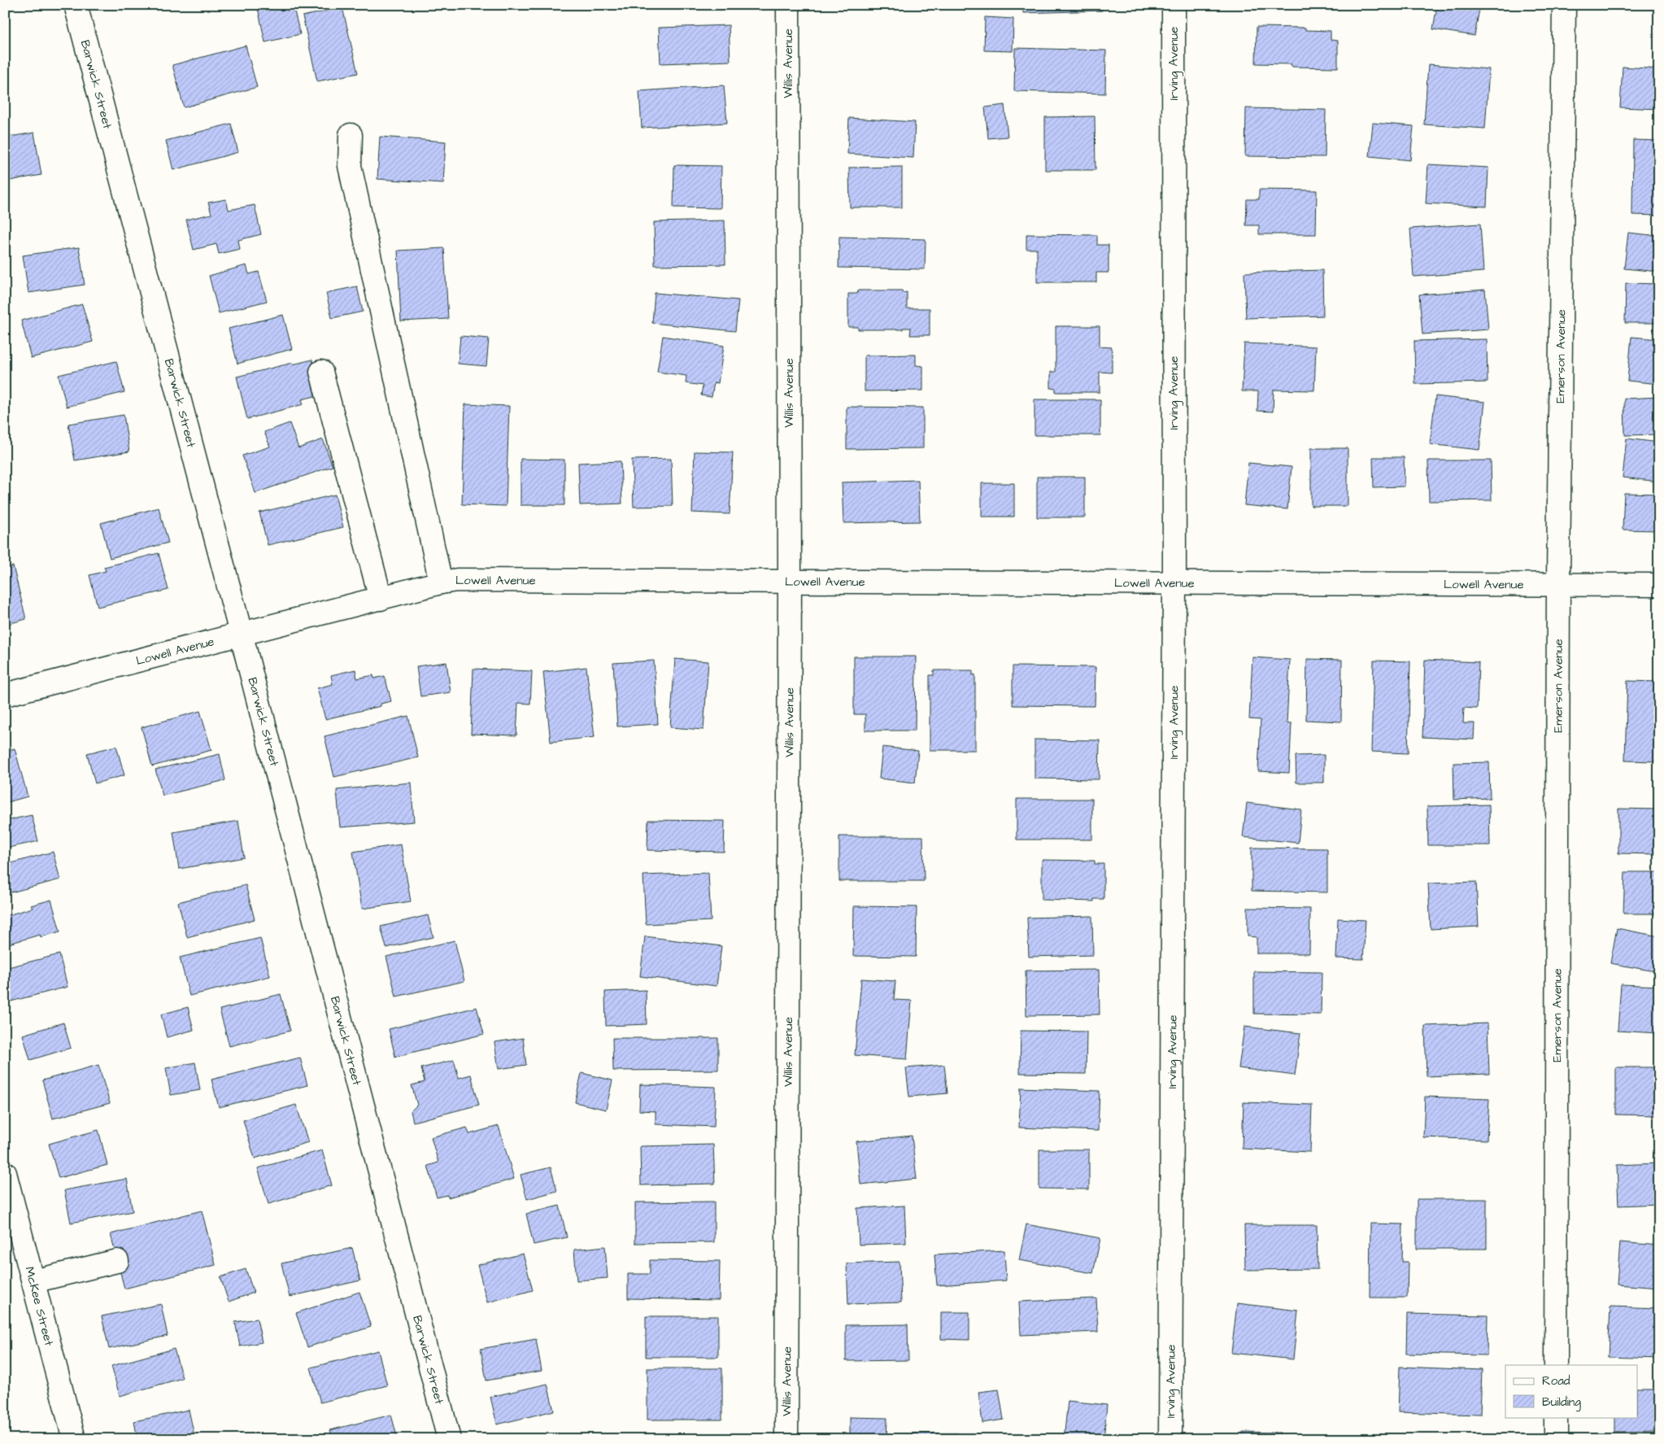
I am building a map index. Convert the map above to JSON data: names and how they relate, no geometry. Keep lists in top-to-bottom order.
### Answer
{
  "streets": {
    "street": [
      "Willis Avenue",
      "Irving Avenue",
      "Barwick Street",
      "Emerson Avenue",
      "Lowell Avenue",
      "McKee Street"
    ]
  },
  "crossings": [
    ["Willis Avenue", "Lowell Avenue"],
    ["Irving Avenue", "Lowell Avenue"],
    ["Barwick Street", "Lowell Avenue"],
    ["Emerson Avenue", "Lowell Avenue"]
  ],
  "legend": ["Road", "Building"]
}
